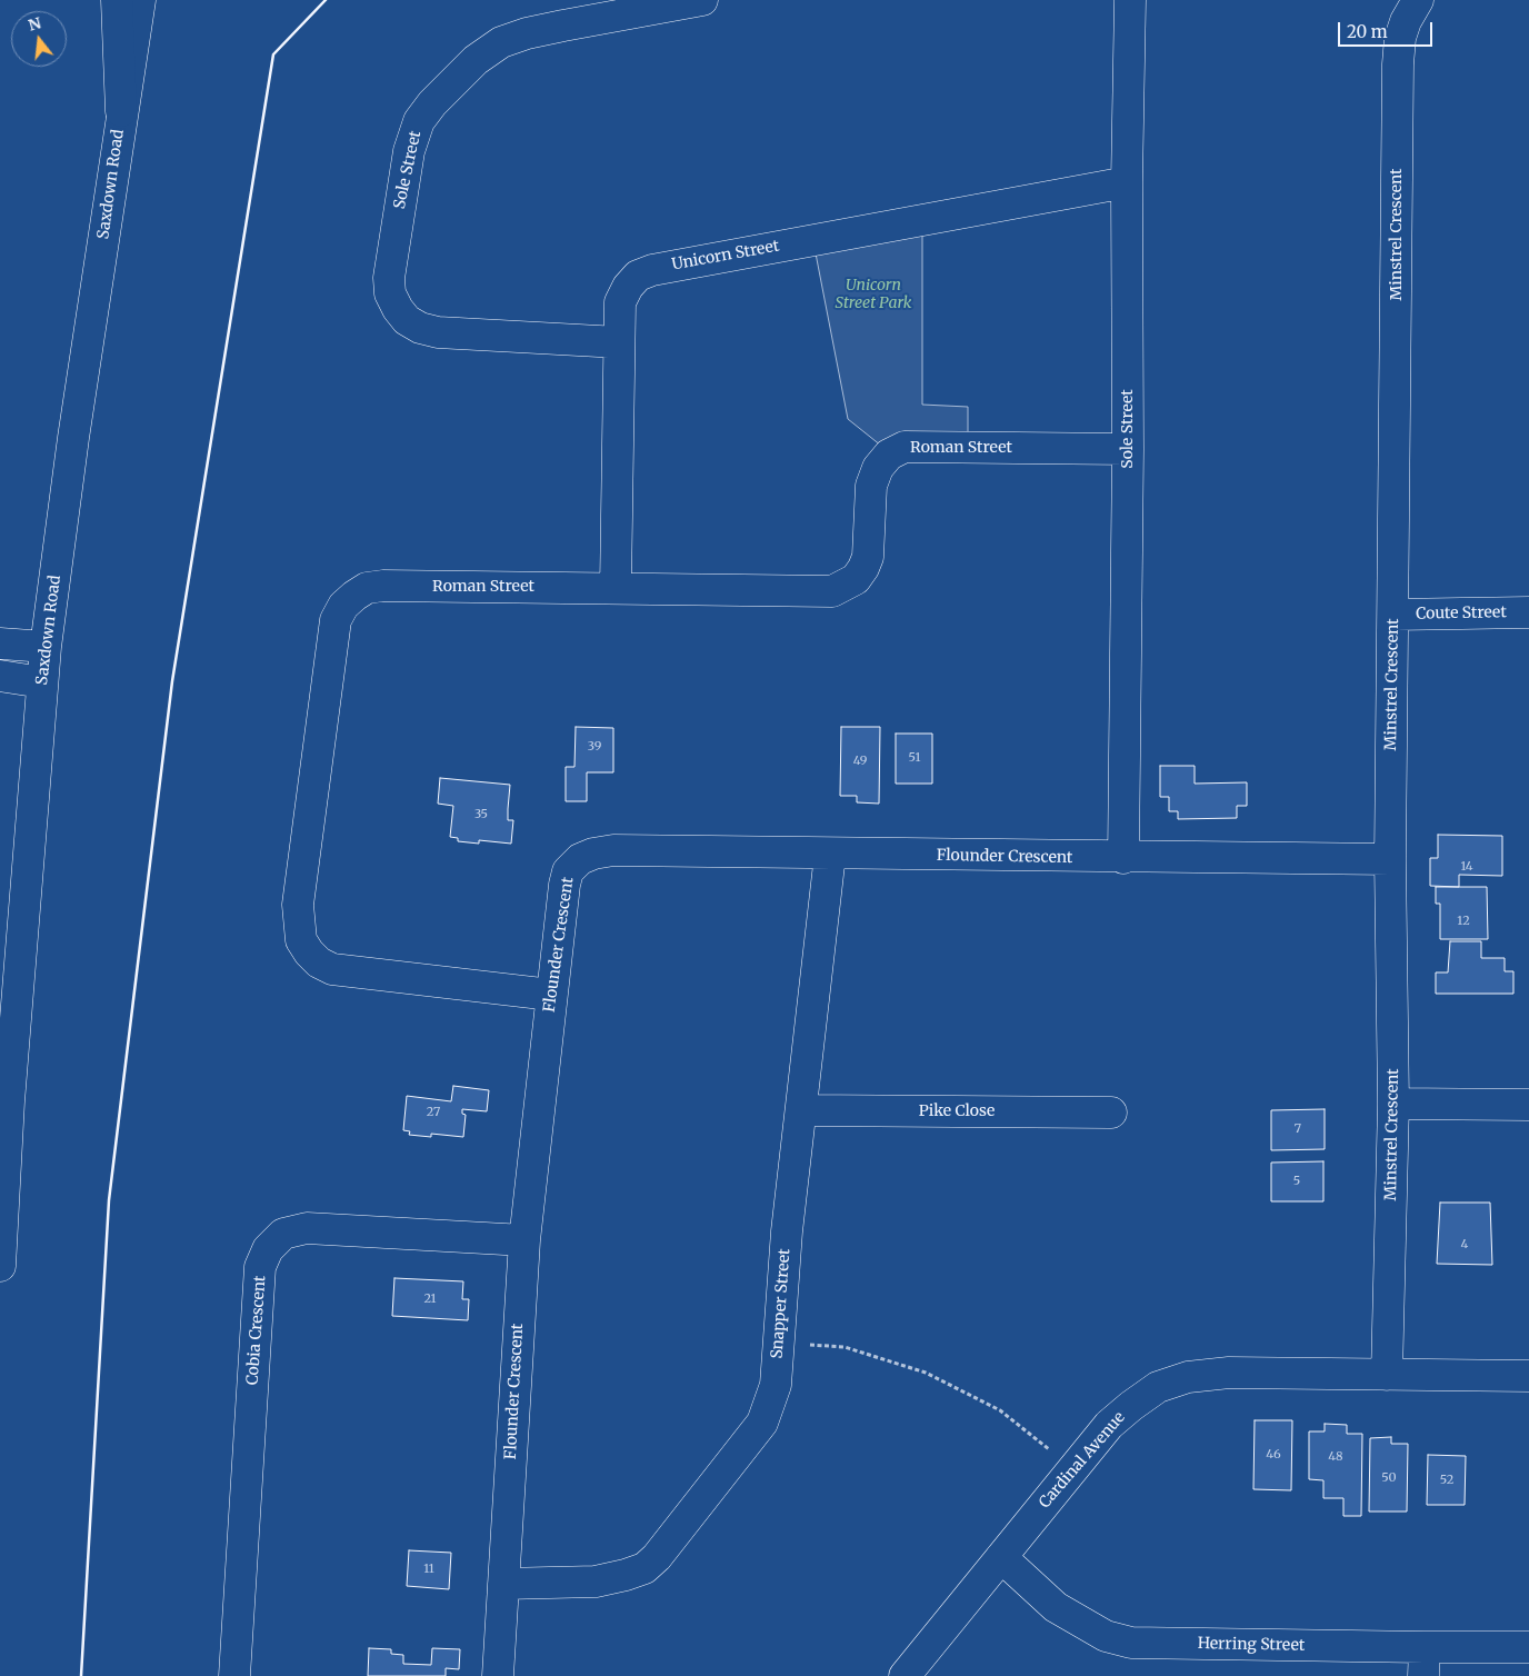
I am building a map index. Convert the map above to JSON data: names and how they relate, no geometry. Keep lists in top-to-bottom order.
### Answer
{
  "streets": {
    "street": [
      "Sole Street",
      "Saxdown Road",
      "Minstrel Crescent",
      "Unicorn Street",
      "Roman Street",
      "Coute Street",
      "Flounder Crescent",
      "Pike Close",
      "Snapper Street",
      "Cobia Crescent",
      "Cardinal Avenue",
      "Herring Street"
    ]
  },
  "crossings": [
    ["Sole Street", "Unicorn Street"],
    ["Sole Street", "Roman Street"],
    ["Sole Street", "Flounder Crescent"],
    ["Minstrel Crescent", "Coute Street"],
    ["Minstrel Crescent", "Flounder Crescent"],
    ["Minstrel Crescent", "Cardinal Avenue"],
    ["Unicorn Street", "Roman Street"],
    ["Roman Street", "Flounder Crescent"],
    ["Flounder Crescent", "Snapper Street"],
    ["Flounder Crescent", "Cobia Crescent"],
    ["Pike Close", "Snapper Street"],
    ["Cardinal Avenue", "Herring Street"]
  ],
  "parks": ["Unicorn Street Park"],
  "house_numbers": [
    "39",
    "51",
    "49",
    "35",
    "14",
    "12",
    "27",
    "7",
    "5",
    "4",
    "21",
    "46",
    "48",
    "50",
    "52",
    "11"
  ],
  "scale_bar": "20 m",
  "north": "top"
}
